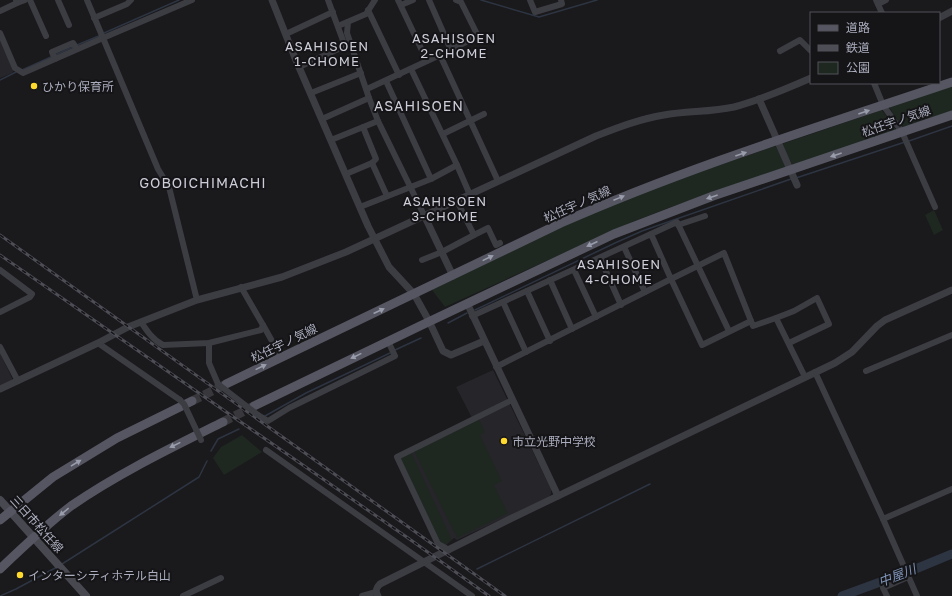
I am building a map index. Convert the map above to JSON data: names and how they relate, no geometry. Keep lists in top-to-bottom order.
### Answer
{
  "streets": {
    "main road": ["松任宇ノ気線", "三日市松任線"]
  },
  "districts": [
    "ASAHISOEN 2-CHOME",
    "ASAHISOEN 1-CHOME",
    "ASAHISOEN",
    "GOBOICHIMACHI",
    "ASAHISOEN 3-CHOME",
    "ASAHISOEN 4-CHOME"
  ],
  "water": ["中屋川"],
  "places": ["ひかり保育所", "市立光野中学校", "インターシティホテル白山"],
  "legend": ["道路", "鉄道", "公園"]
}
